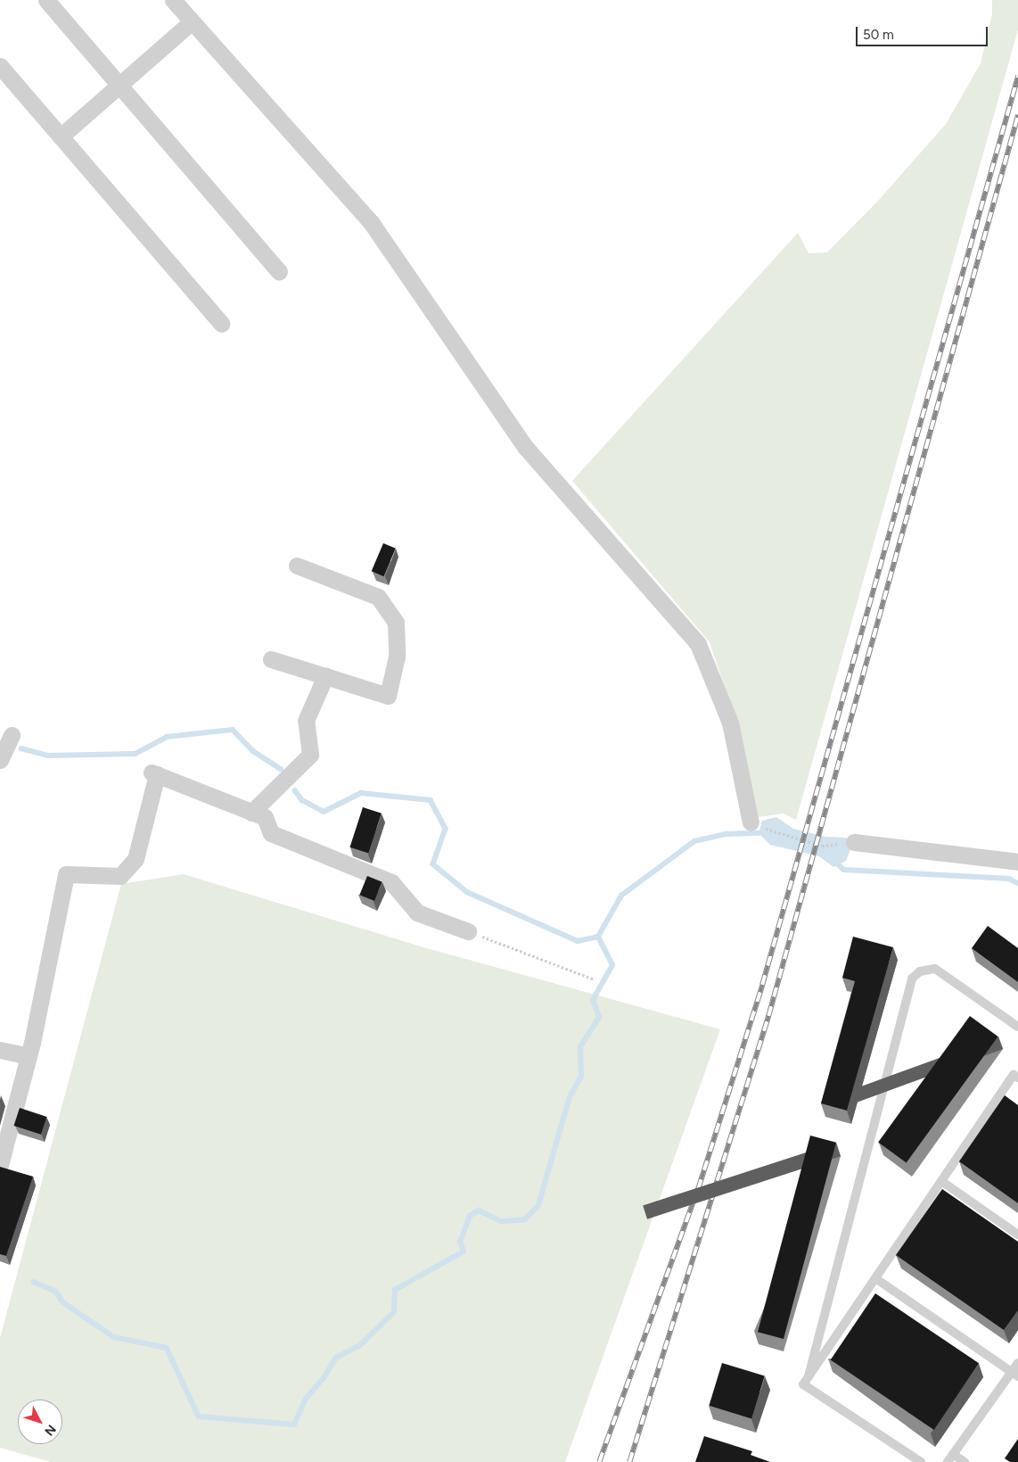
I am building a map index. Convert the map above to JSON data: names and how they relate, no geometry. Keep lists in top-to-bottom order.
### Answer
{
  "scale_bar": "50 m",
  "north": "bottom right"
}
